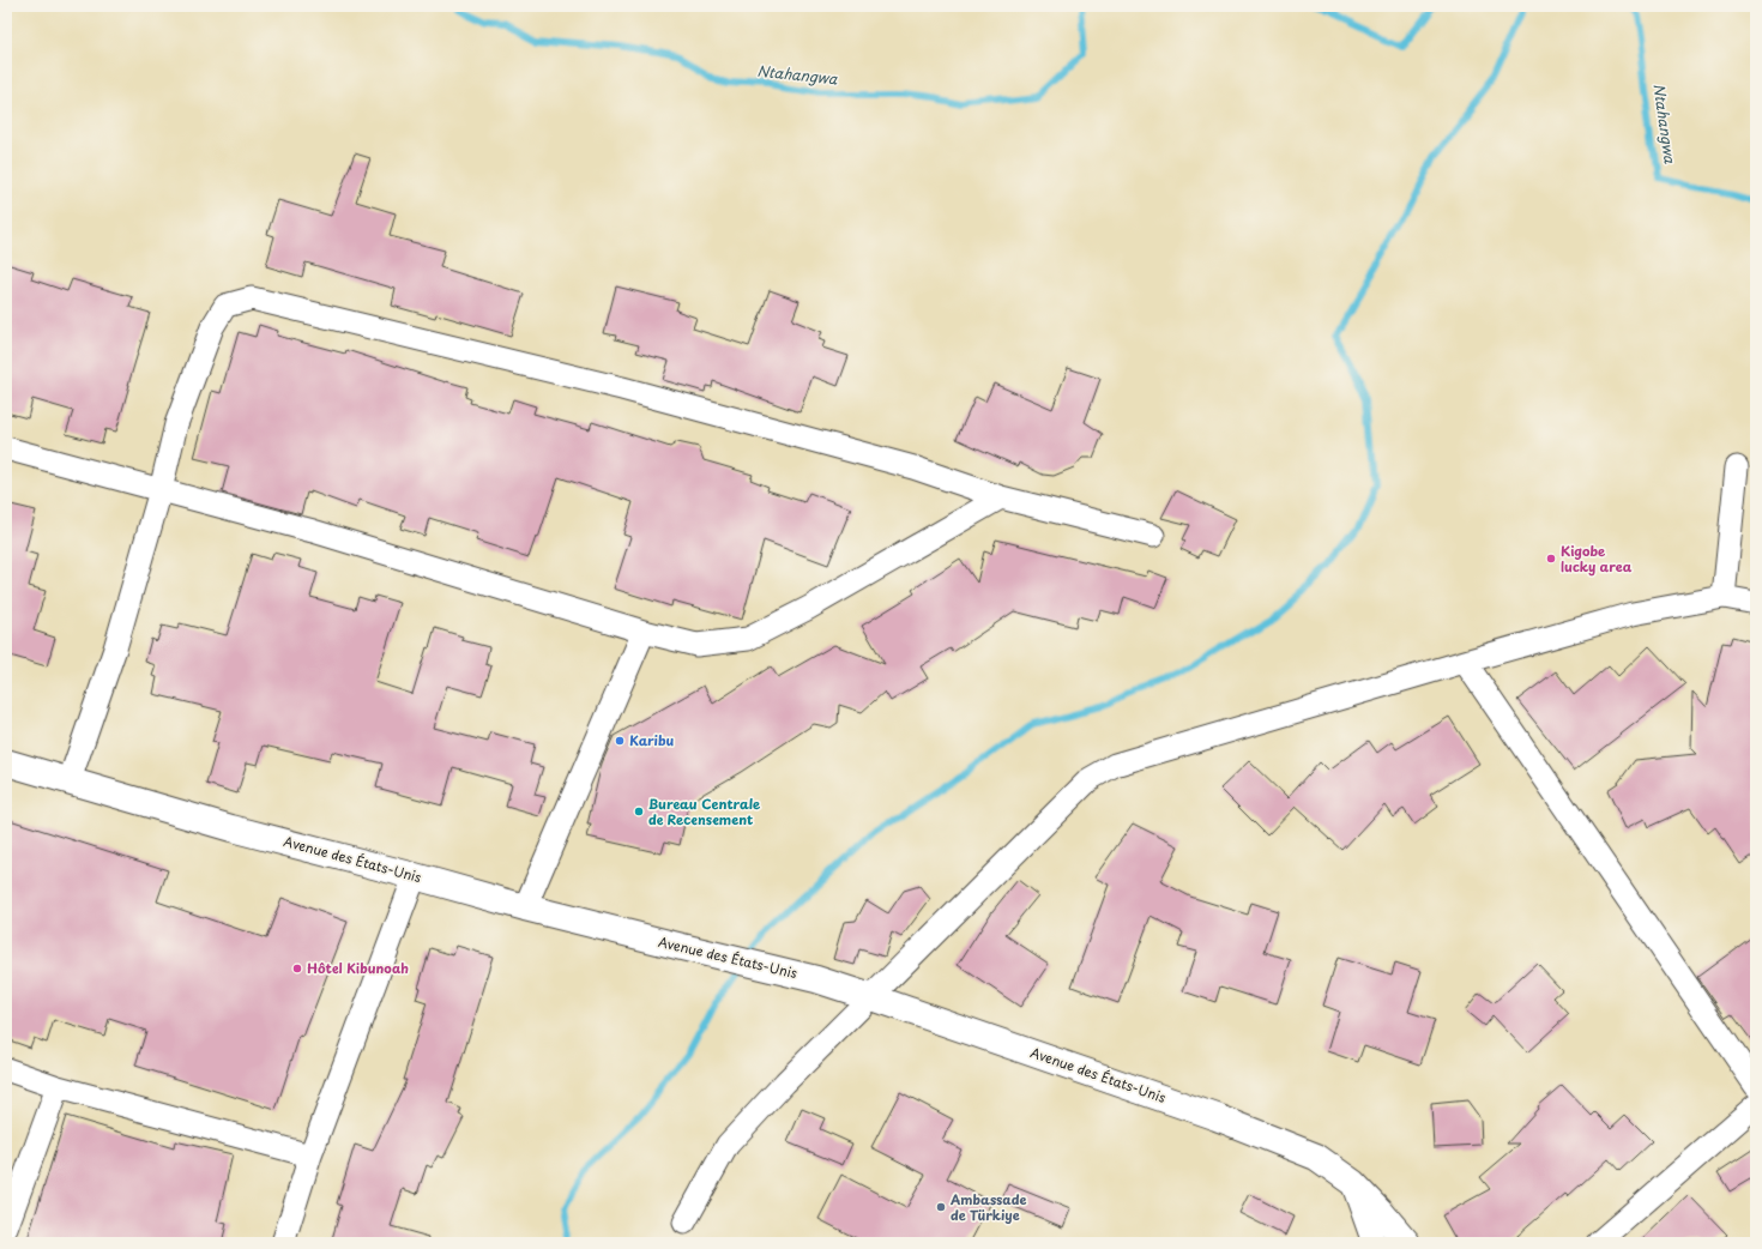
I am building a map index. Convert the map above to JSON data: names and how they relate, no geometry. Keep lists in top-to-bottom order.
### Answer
{
  "streets": {
    "street": ["Avenue des États-Unis"]
  },
  "water": ["Ntahangwa"],
  "places": [
    "Kigobe lucky area",
    "Karibu",
    "Bureau Centrale de Recensement",
    "Hôtel Kibunoah",
    "Ambassade de Türkiye"
  ]
}
